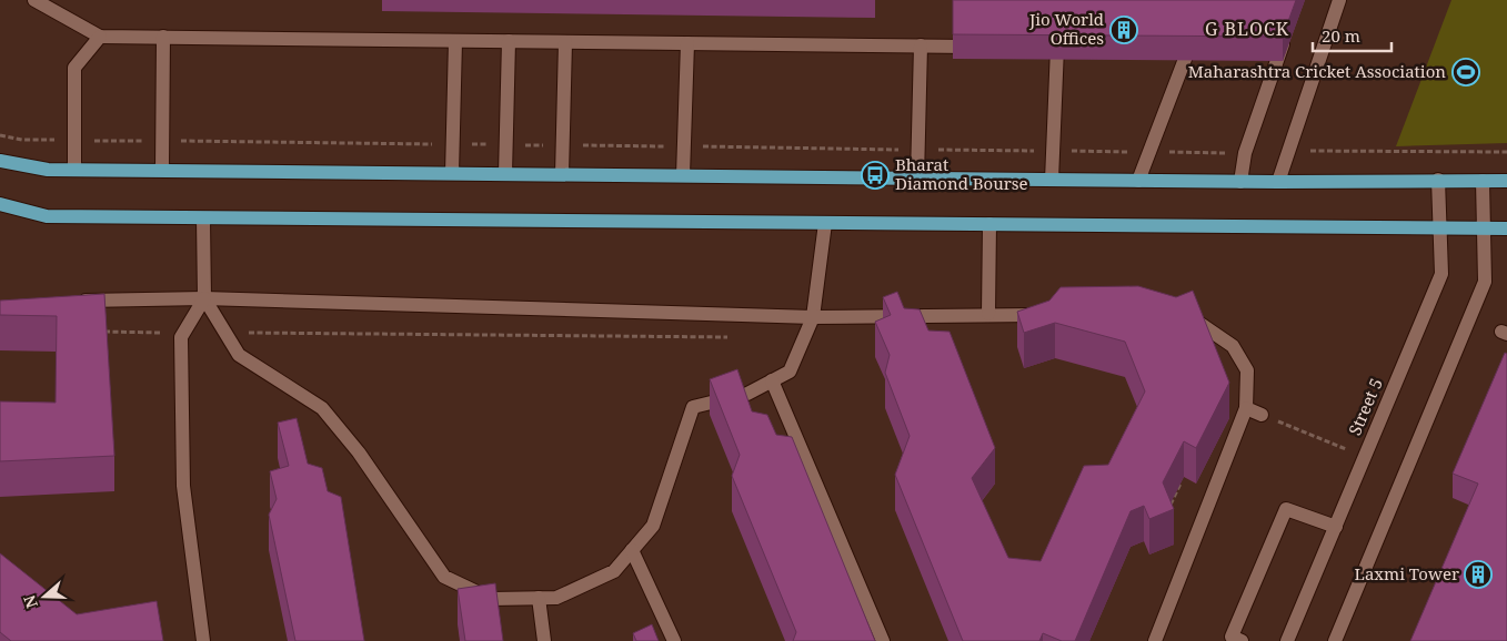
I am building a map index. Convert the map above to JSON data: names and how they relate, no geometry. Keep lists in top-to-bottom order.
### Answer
{
  "streets": {
    "street": ["Street 5"]
  },
  "districts": ["G BLOCK"],
  "places": {
    "building": ["Jio World Offices", "Laxmi Tower"],
    "sports": ["Maharashtra Cricket Association"],
    "bus stop": ["Bharat Diamond Bourse"]
  },
  "scale_bar": "20 m",
  "north": "left"
}
